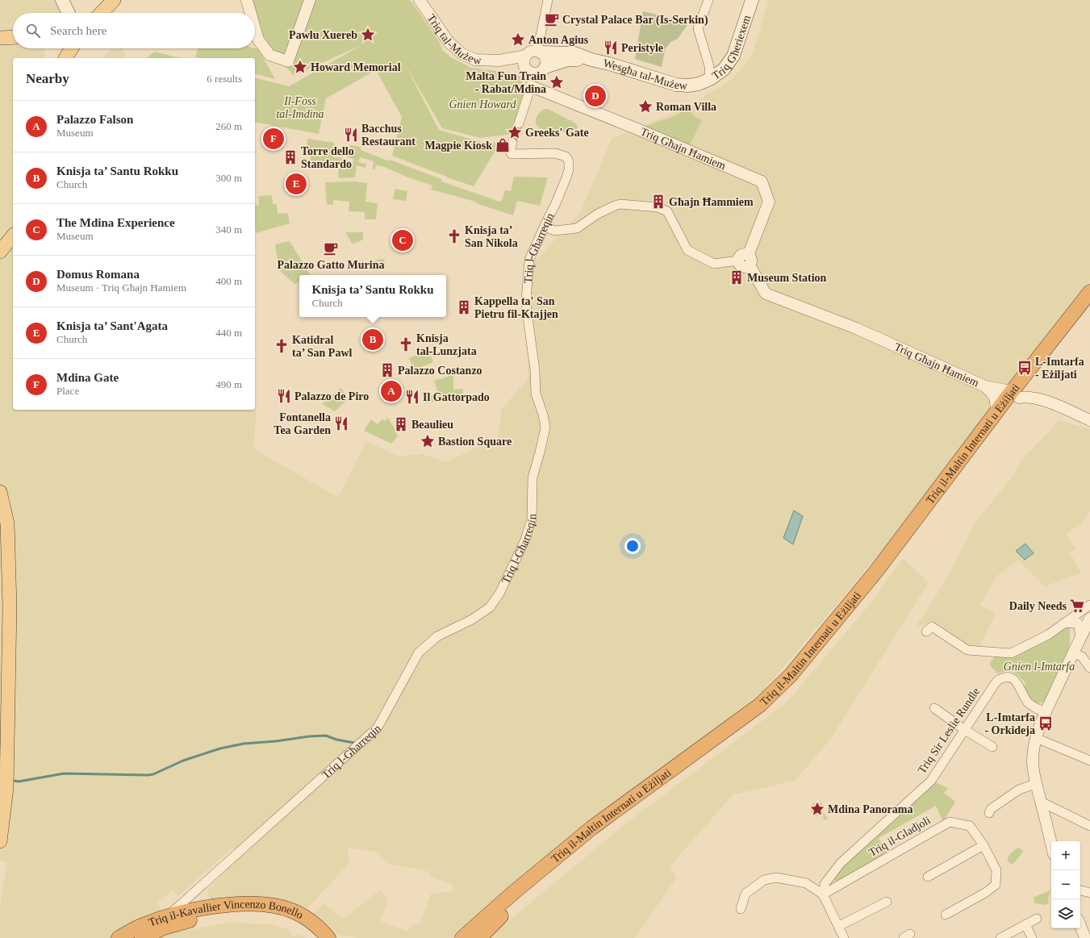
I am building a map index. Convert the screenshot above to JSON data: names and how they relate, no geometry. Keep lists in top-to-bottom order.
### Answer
{
  "streets": {
    "highway": ["Triq il-Maltin Internati u Eżiljati", "Triq il-Kavallier Vincenzo Bonello"],
    "main road": ["Triq Għeriexem", "Wesgħa tal-Mużew"],
    "street": [
      "Triq tal-Mużew",
      "Triq Għajn Ħamiem",
      "Triq l-Għarreqin",
      "Triq Sir Leslie Rundle",
      "Triq il-Gladjoli"
    ]
  },
  "crossings": [
    ["Triq tal-Mużew", "Wesgħa tal-Mużew"],
    ["Triq Għeriexem", "Wesgħa tal-Mużew"],
    ["Triq Għajn Ħamiem", "Triq il-Maltin Internati u Eżiljati"],
    ["Triq l-Għarreqin", "Triq il-Kavallier Vincenzo Bonello"],
    ["Triq Sir Leslie Rundle", "Triq il-Gladjoli"]
  ],
  "parks": ["Il-Foss tal-Imdina", "Ġnien Howard", "Gnien l-Imtarfa"],
  "places": {
    "cafe": ["Crystal Palace Bar (Is-Serkin)", "Palazzo Gatto Murina"],
    "place": [
      "Pawlu Xuereb",
      "Anton Agius",
      "Howard Memorial",
      "Malta Fun Train - Rabat/Mdina",
      "Roman Villa",
      "Greeks' Gate",
      "Bastion Square",
      "Mdina Panorama"
    ],
    "restaurant": [
      "Peristyle",
      "Bacchus Restaurant",
      "Palazzo de Piro",
      "Il Gattorpado",
      "Fontanella Tea Garden"
    ],
    "shop": ["Magpie Kiosk"],
    "building": [
      "Torre dello Standardo",
      "Għajn Ħammiem",
      "Museum Station",
      "Kappella ta' San Pietru fil-Ktajjen",
      "Palazzo Costanzo",
      "Beaulieu"
    ],
    "church": ["Knisja ta’ San Nikola", "Knisja tal-Lunzjata", "Katidral ta’ San Pawl"],
    "bus stop": ["L-Imtarfa - Eżiljati", "L-Imtarfa - Orkideja"],
    "supermarket": ["Daily Needs"]
  },
  "page": {
    "search": "Search here",
    "heading": ["Nearby", "6 results"],
    "pins": [
      "D",
      "F",
      "E",
      "C",
      "B",
      "A"
    ],
    "list": [
      {
        "mark": "A",
        "name": "Palazzo Falson",
        "note": "Museum",
        "value": "260 m"
      },
      {
        "mark": "B",
        "name": "Knisja ta’ Santu Rokku",
        "note": "Church",
        "value": "300 m"
      },
      {
        "mark": "C",
        "name": "The Mdina Experience",
        "note": "Museum",
        "value": "340 m"
      },
      {
        "mark": "D",
        "name": "Domus Romana",
        "note": "Museum · Triq Għajn Ħamiem",
        "value": "400 m"
      },
      {
        "mark": "E",
        "name": "Knisja ta’ Sant'Agata",
        "note": "Church",
        "value": "440 m"
      },
      {
        "mark": "F",
        "name": "Mdina Gate",
        "note": "Place",
        "value": "490 m"
      }
    ],
    "popup": ["Knisja ta’ Santu Rokku", "Church"],
    "map_buttons": ["+", "−"]
  }
}
